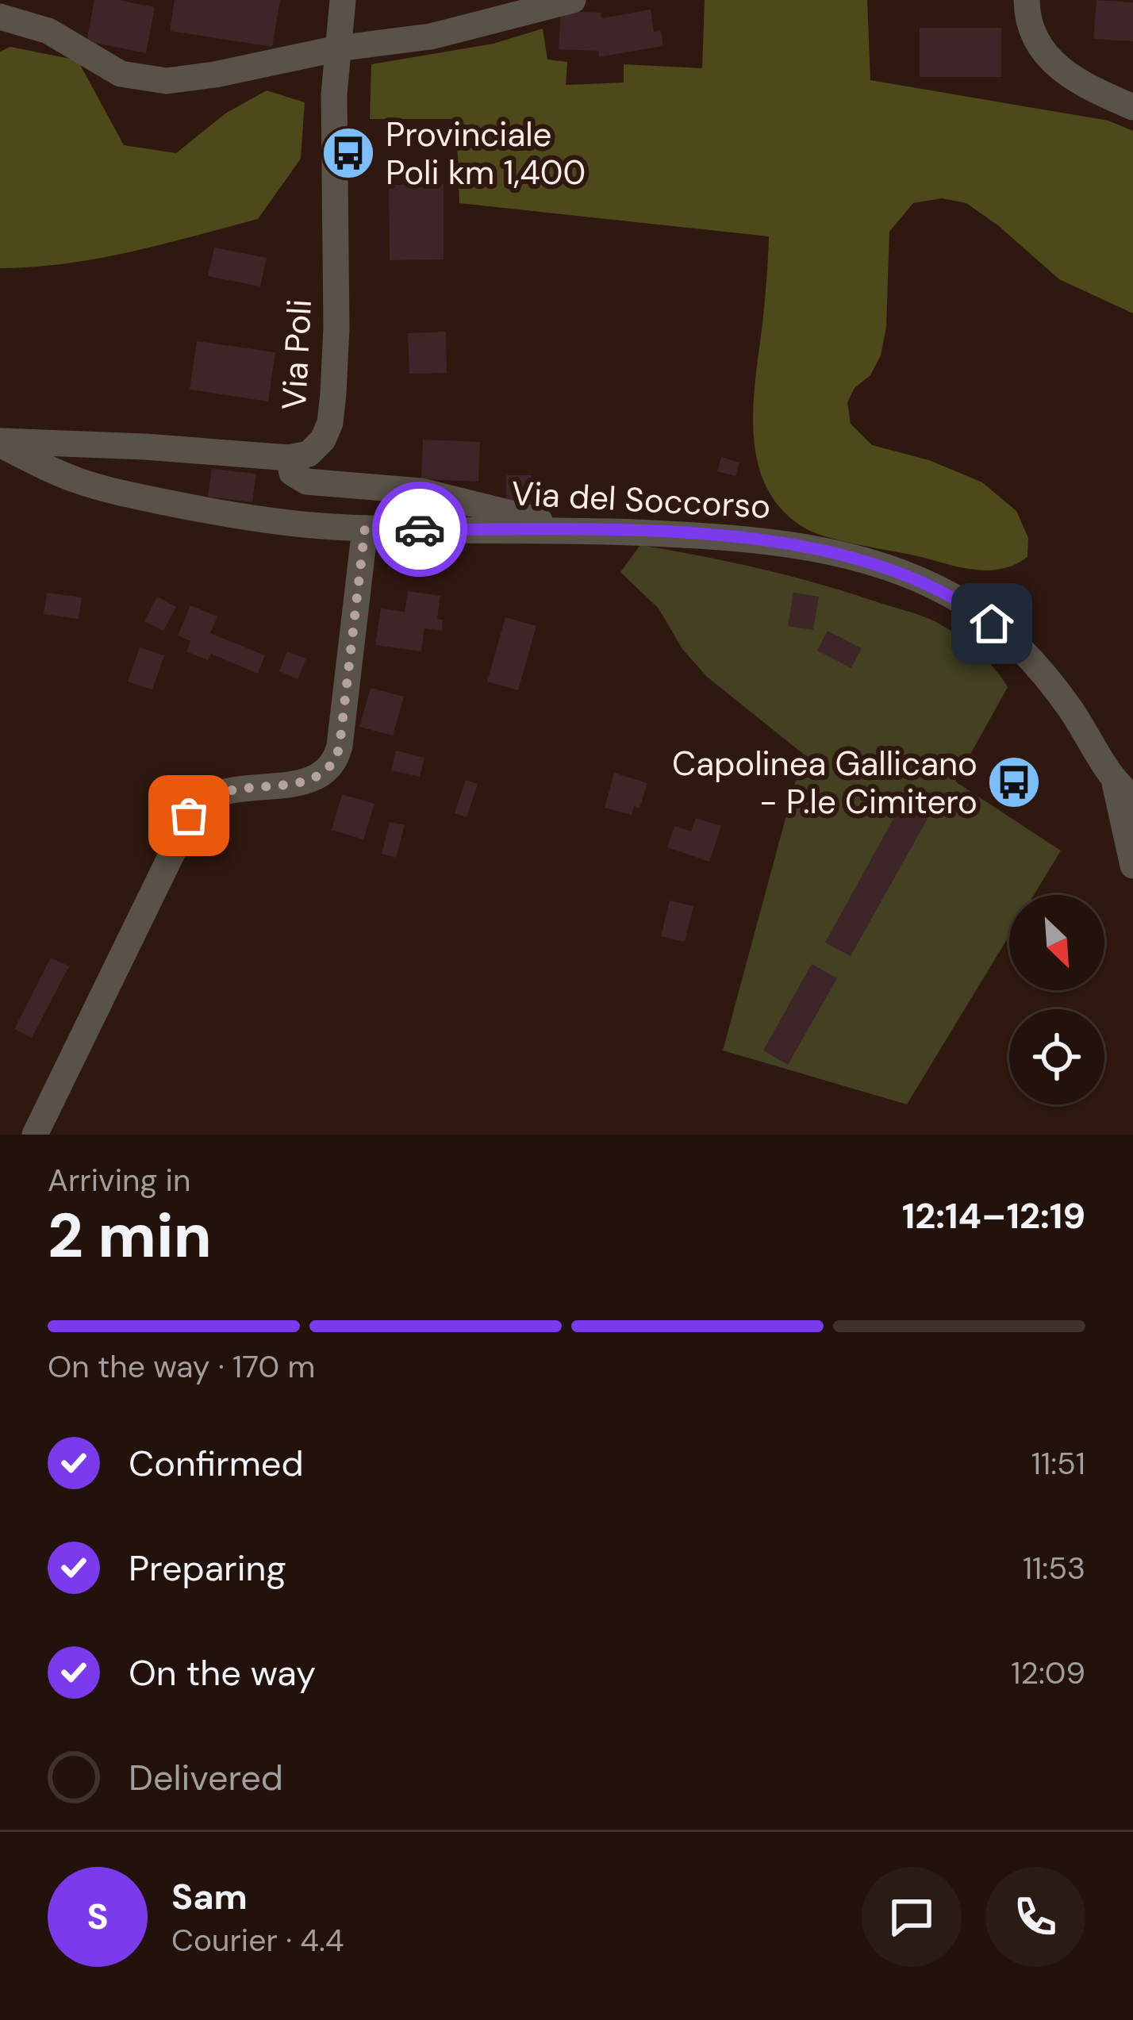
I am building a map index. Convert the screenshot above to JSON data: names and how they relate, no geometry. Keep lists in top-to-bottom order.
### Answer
{
  "streets": {
    "street": ["Via Poli", "Via del Soccorso"]
  },
  "crossings": [
    ["Via Poli", "Via del Soccorso"]
  ],
  "places": {
    "bus stop": ["Provinciale Poli km 1,400", "Capolinea Gallicano - P.le Cimitero"]
  },
  "north": "bottom right",
  "page": {
    "heading": ["2 min", "Arriving in", "12:14–12:19"],
    "panel": ["Sam", "Courier · 4.4"],
    "bar": "On the way · 170 m",
    "list": [
      ["Confirmed", "11:51"],
      ["Preparing", "11:53"],
      ["On the way", "12:09"],
      "Delivered"
    ],
    "round": "S"
  }
}
